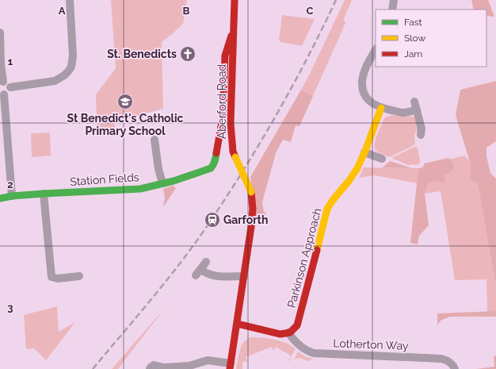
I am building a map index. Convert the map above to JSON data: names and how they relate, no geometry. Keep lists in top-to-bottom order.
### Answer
{
  "streets": {
    "street": [
      "Aberford Road",
      "Station Fields",
      "Parkinson Approach",
      "Lotherton Way"
    ]
  },
  "crossings": [
    ["Aberford Road", "Station Fields"],
    ["Parkinson Approach", "Lotherton Way"]
  ],
  "places": {
    "church": ["St. Benedicts"],
    "school or university": ["St Benedict's Catholic Primary School"],
    "station": ["Garforth"]
  },
  "legend": ["Fast", "Slow", "Jam"],
  "grid": {
    "columns": ["A", "B", "C"],
    "rows": ["1", "2", "3"]
  }
}
